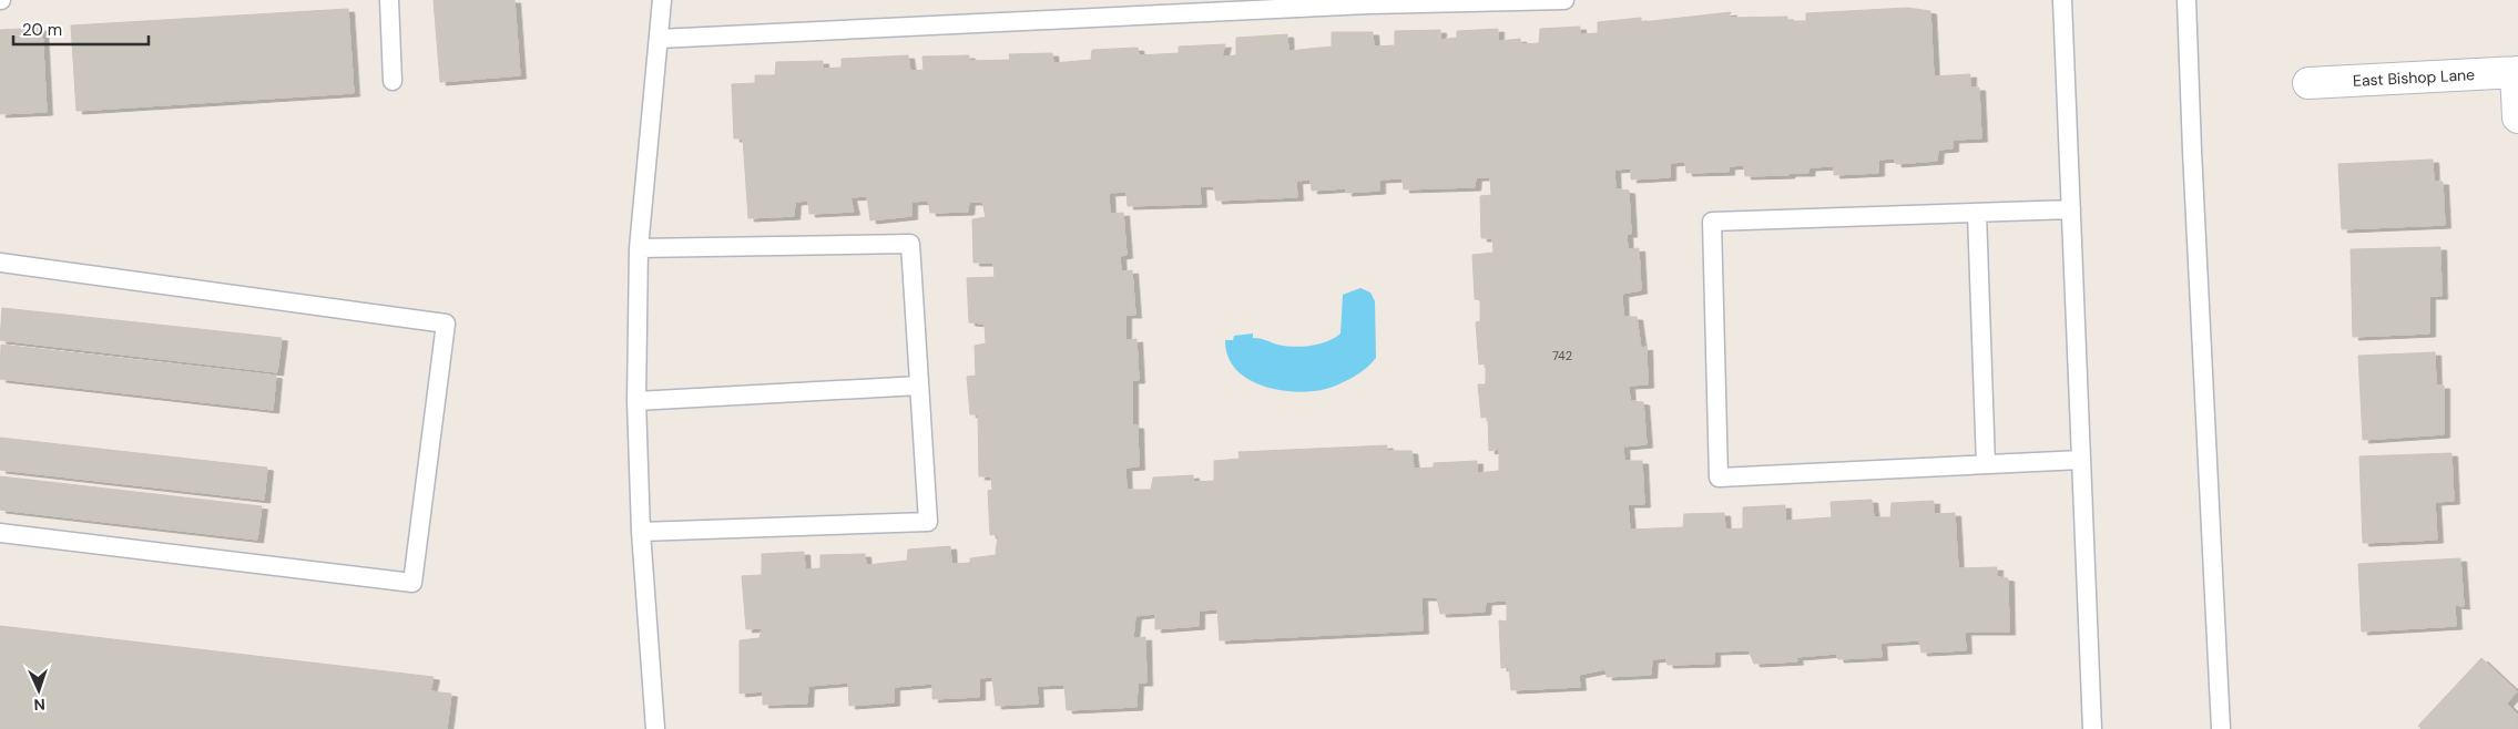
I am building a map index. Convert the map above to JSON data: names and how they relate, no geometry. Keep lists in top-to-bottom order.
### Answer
{
  "streets": {
    "street": ["East Bishop Lane"]
  },
  "house_numbers": ["742"],
  "scale_bar": "20 m",
  "north": "bottom"
}
